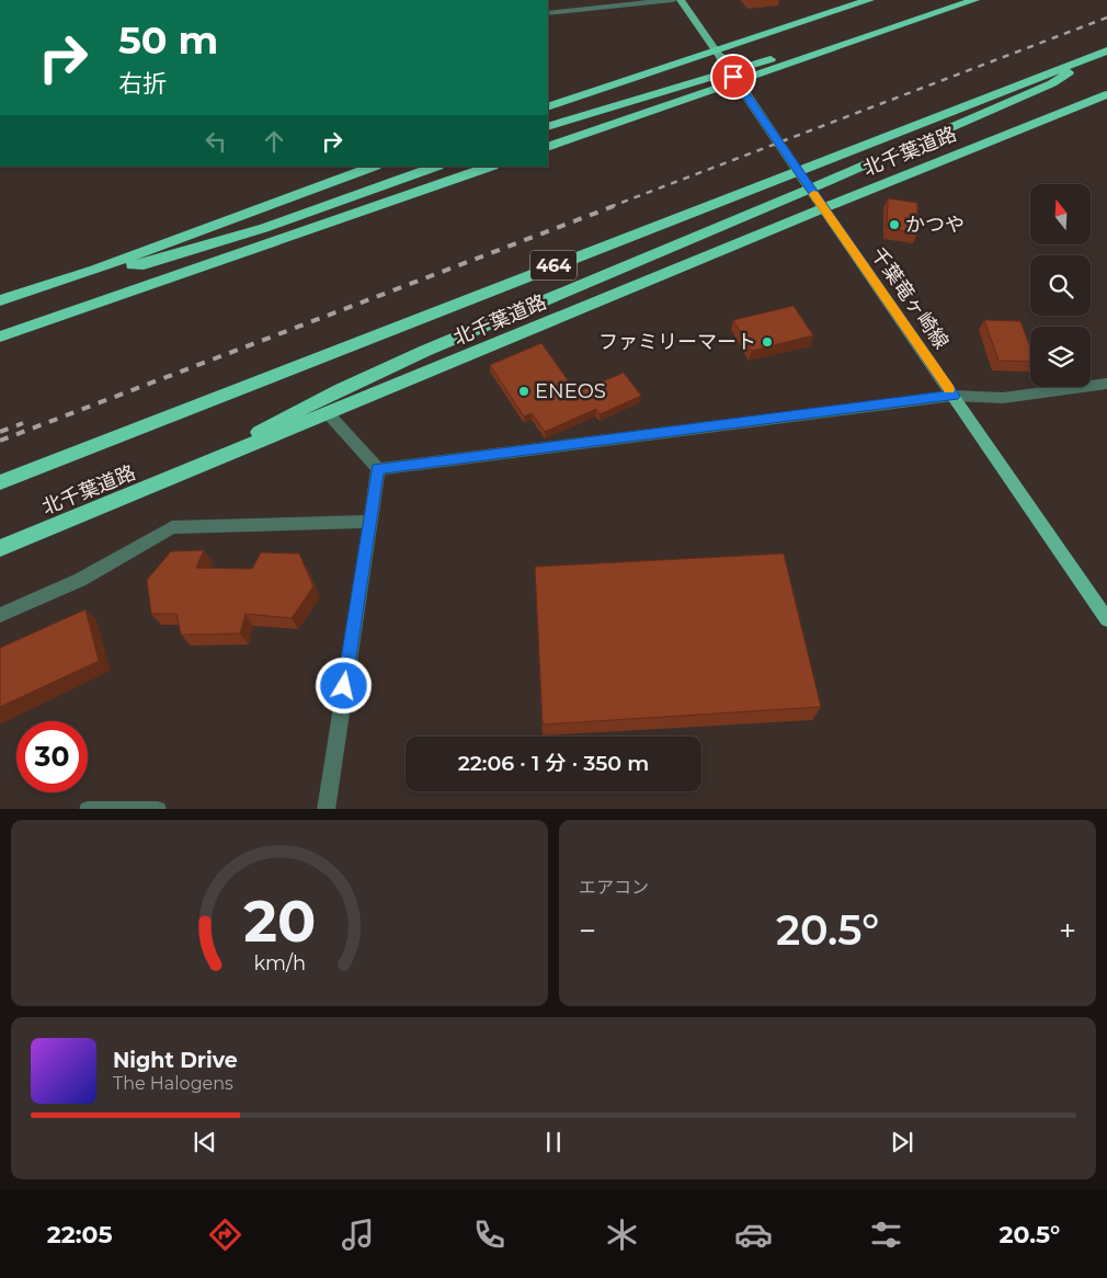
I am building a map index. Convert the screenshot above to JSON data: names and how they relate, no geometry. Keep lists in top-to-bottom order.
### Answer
{
  "streets": {
    "highway": ["北千葉道路", "464"],
    "main road": ["千葉竜ヶ崎線"]
  },
  "crossings": [
    ["北千葉道路", "千葉竜ヶ崎線"]
  ],
  "places": ["かつや", "ファミリーマート", "ENEOS"],
  "north": "top",
  "page": {
    "turn": ["50 m", "右折"],
    "limit": "30",
    "trip": "22:06 · 1 分 · 350 m",
    "tile": "エアコン",
    "heat": ["−", "20.5°", "+"],
    "song": ["Night Drive", "The Halogens"],
    "tabs": ["22:05", "20.5°"],
    "gauge": ["20", "km/h"]
  }
}
